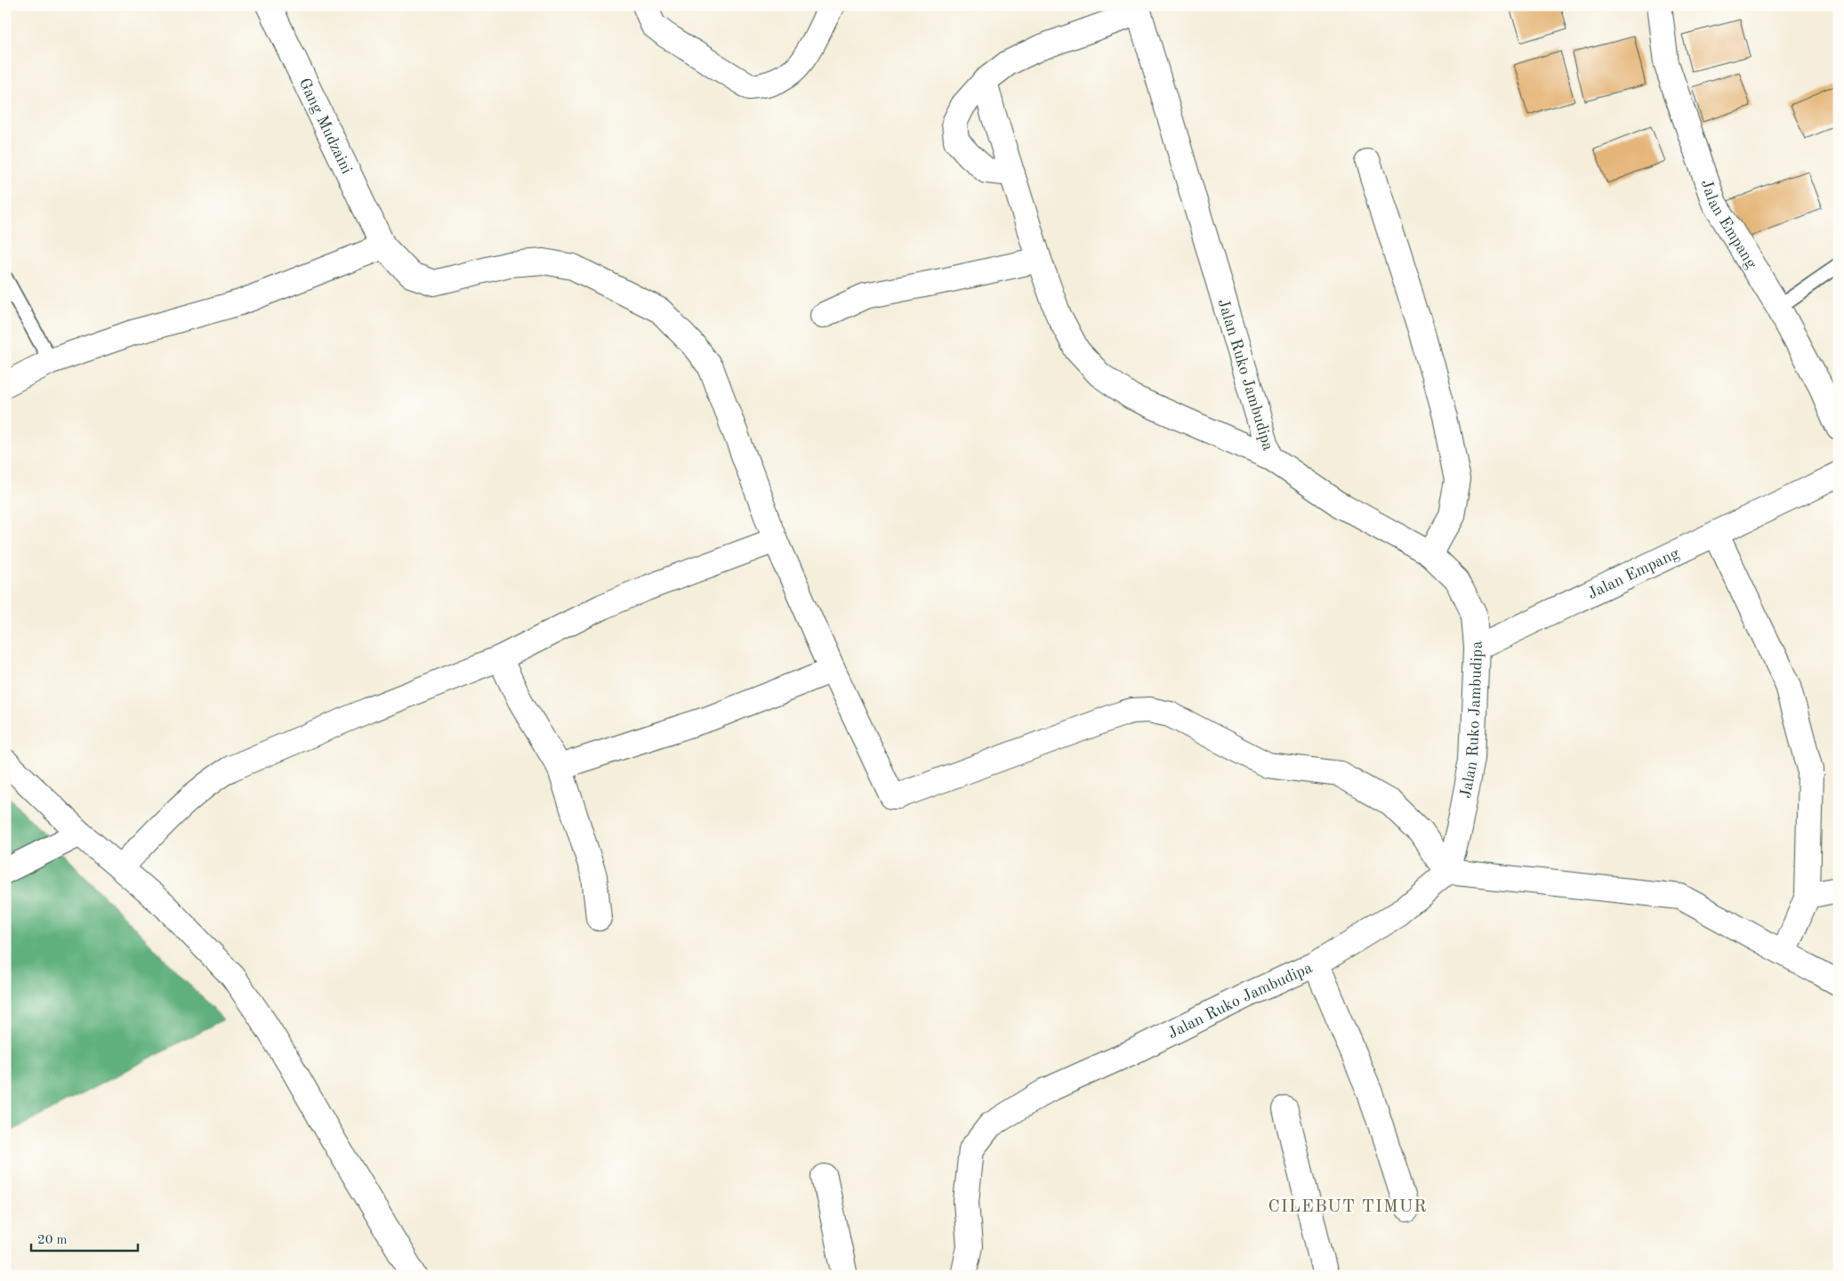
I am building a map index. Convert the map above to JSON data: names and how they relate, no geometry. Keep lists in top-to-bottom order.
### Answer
{
  "streets": {
    "street": ["Gang Mudzaini", "Jalan Empang", "Jalan Ruko Jambudipa"]
  },
  "crossings": [
    ["Gang Mudzaini", "Jalan Ruko Jambudipa"],
    ["Jalan Empang", "Jalan Ruko Jambudipa"]
  ],
  "districts": ["CILEBUT TIMUR"],
  "scale_bar": "20 m"
}
